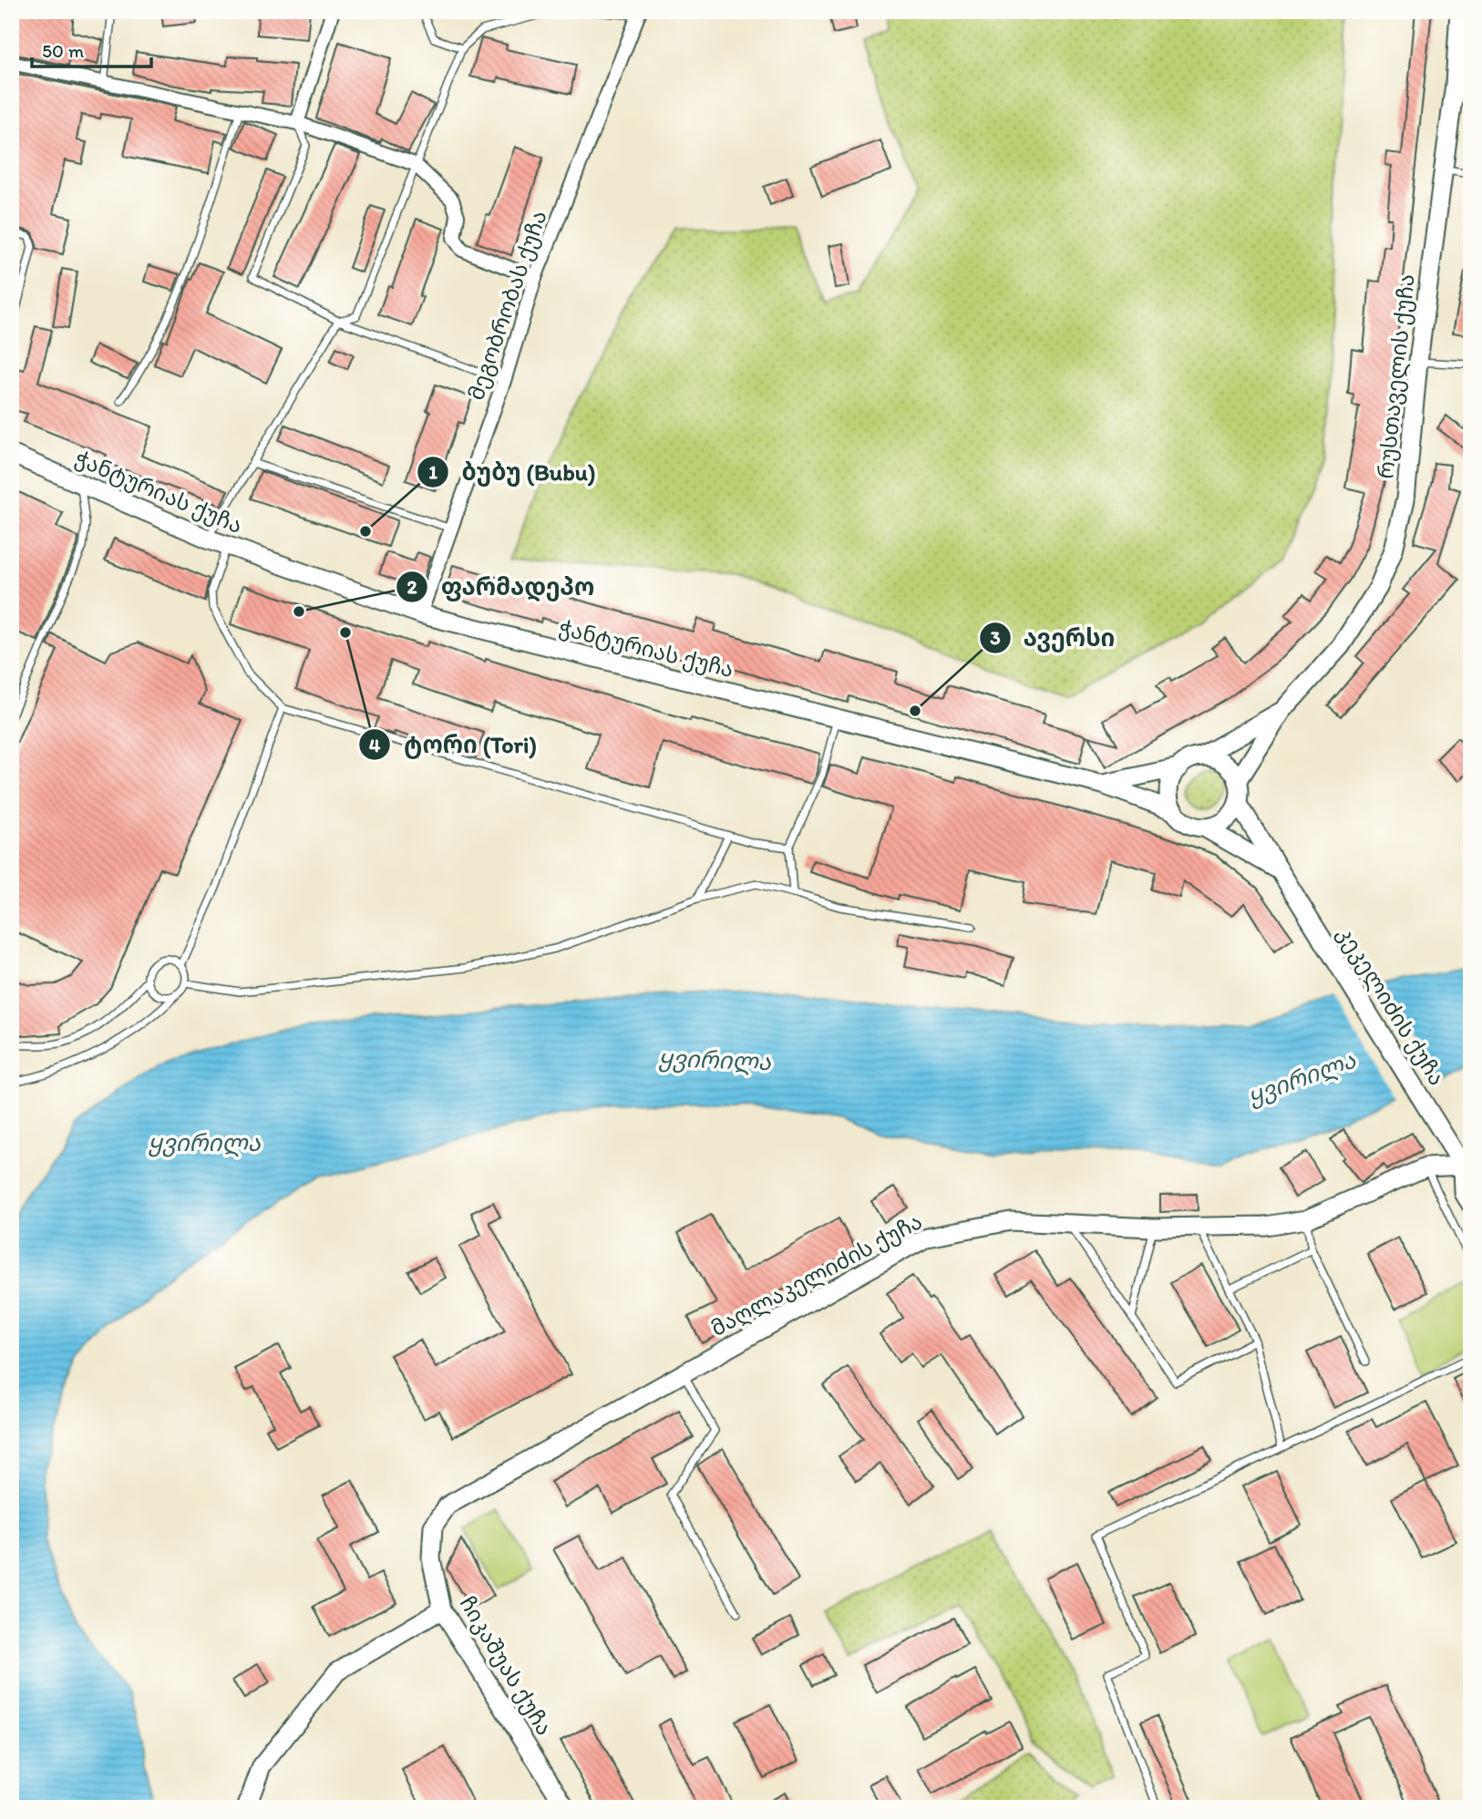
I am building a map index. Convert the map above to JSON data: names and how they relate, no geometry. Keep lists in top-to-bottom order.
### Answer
{
  "streets": {
    "street": [
      "მეგობრობას ქუჩა",
      "რუსთაველის ქუჩა",
      "ჭანტურიას ქუჩა",
      "კეკელიძის ქუჩა",
      "მაღლაკელიძის ქუჩა",
      "ჩიკაშუას ქუჩა"
    ]
  },
  "crossings": [
    ["მეგობრობას ქუჩა", "ჭანტურიას ქუჩა"],
    ["რუსთაველის ქუჩა", "ჭანტურიას ქუჩა"],
    ["რუსთაველის ქუჩა", "კეკელიძის ქუჩა"],
    ["ჭანტურიას ქუჩა", "კეკელიძის ქუჩა"],
    ["კეკელიძის ქუჩა", "მაღლაკელიძის ქუჩა"],
    ["მაღლაკელიძის ქუჩა", "ჩიკაშუას ქუჩა"]
  ],
  "water": ["ყვირილა"],
  "places": [
    "ბუბუ (Bubu)",
    "ფარმადეპო",
    "ტორი (Tori)",
    "ავერსი"
  ],
  "scale_bar": "50 m"
}
